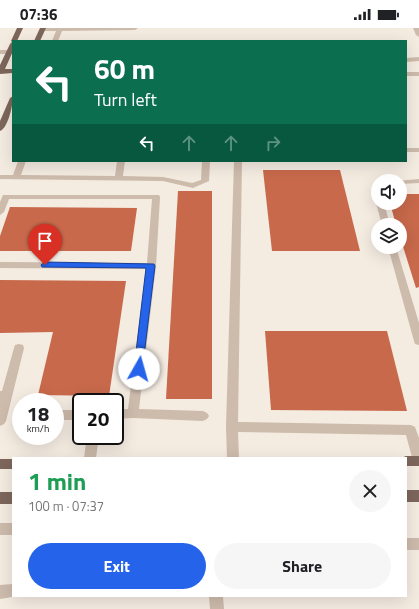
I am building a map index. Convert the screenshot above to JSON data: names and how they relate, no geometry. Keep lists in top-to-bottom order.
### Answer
{
  "page": {
    "status": "07:36",
    "turn": ["60 m", "Turn left"],
    "speed": "18 km/h",
    "limit": "20",
    "heading": ["1 min", "100 m · 07:37"],
    "buttons": ["Exit", "Share"]
  }
}
